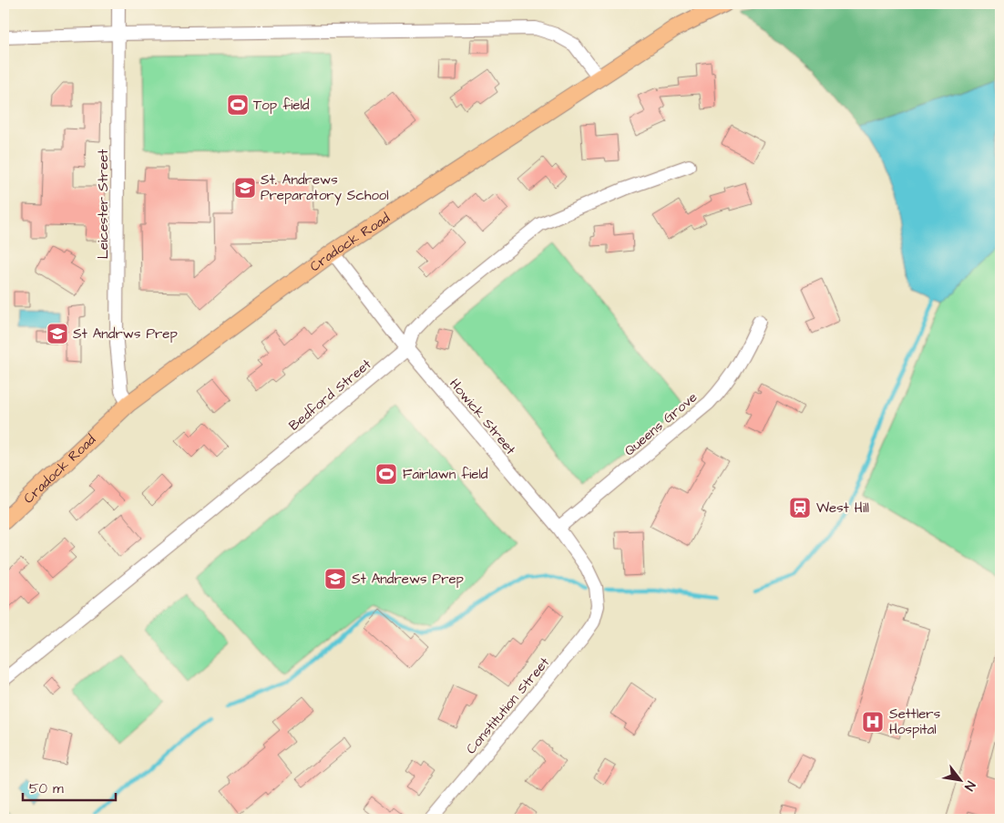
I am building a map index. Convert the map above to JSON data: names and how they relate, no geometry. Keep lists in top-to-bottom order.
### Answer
{
  "streets": {
    "main road": ["Cradock Road"],
    "street": [
      "Leicester Street",
      "Bedford Street",
      "Howick Street",
      "Queens Grove",
      "Constitution Street"
    ]
  },
  "crossings": [
    ["Leicester Street", "Cradock Road"],
    ["Cradock Road", "Howick Street"],
    ["Bedford Street", "Howick Street"],
    ["Howick Street", "Queens Grove"],
    ["Howick Street", "Constitution Street"]
  ],
  "places": {
    "sports": ["Top field", "Fairlawn field"],
    "school or university": ["St. Andrews Preparatory School", "St Andrws Prep", "St Andrews Prep"],
    "station": ["West Hill"],
    "hospital": ["Settlers Hospital"]
  },
  "scale_bar": "50 m",
  "north": "bottom right"
}
